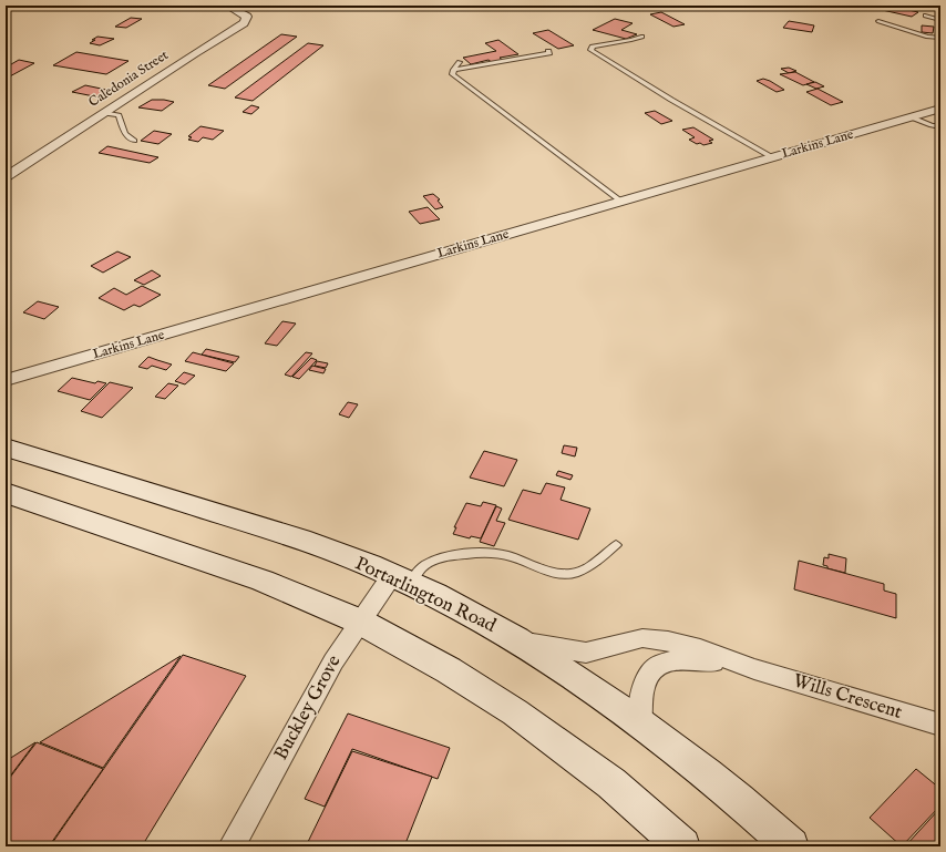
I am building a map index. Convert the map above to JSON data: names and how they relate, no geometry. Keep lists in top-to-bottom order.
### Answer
{
  "streets": {
    "main road": ["Portarlington Road"],
    "street": [
      "Caledonia Street",
      "Larkins Lane",
      "Wills Crescent",
      "Buckley Grove"
    ]
  },
  "crossings": [
    ["Portarlington Road", "Wills Crescent"],
    ["Portarlington Road", "Buckley Grove"]
  ]
}
